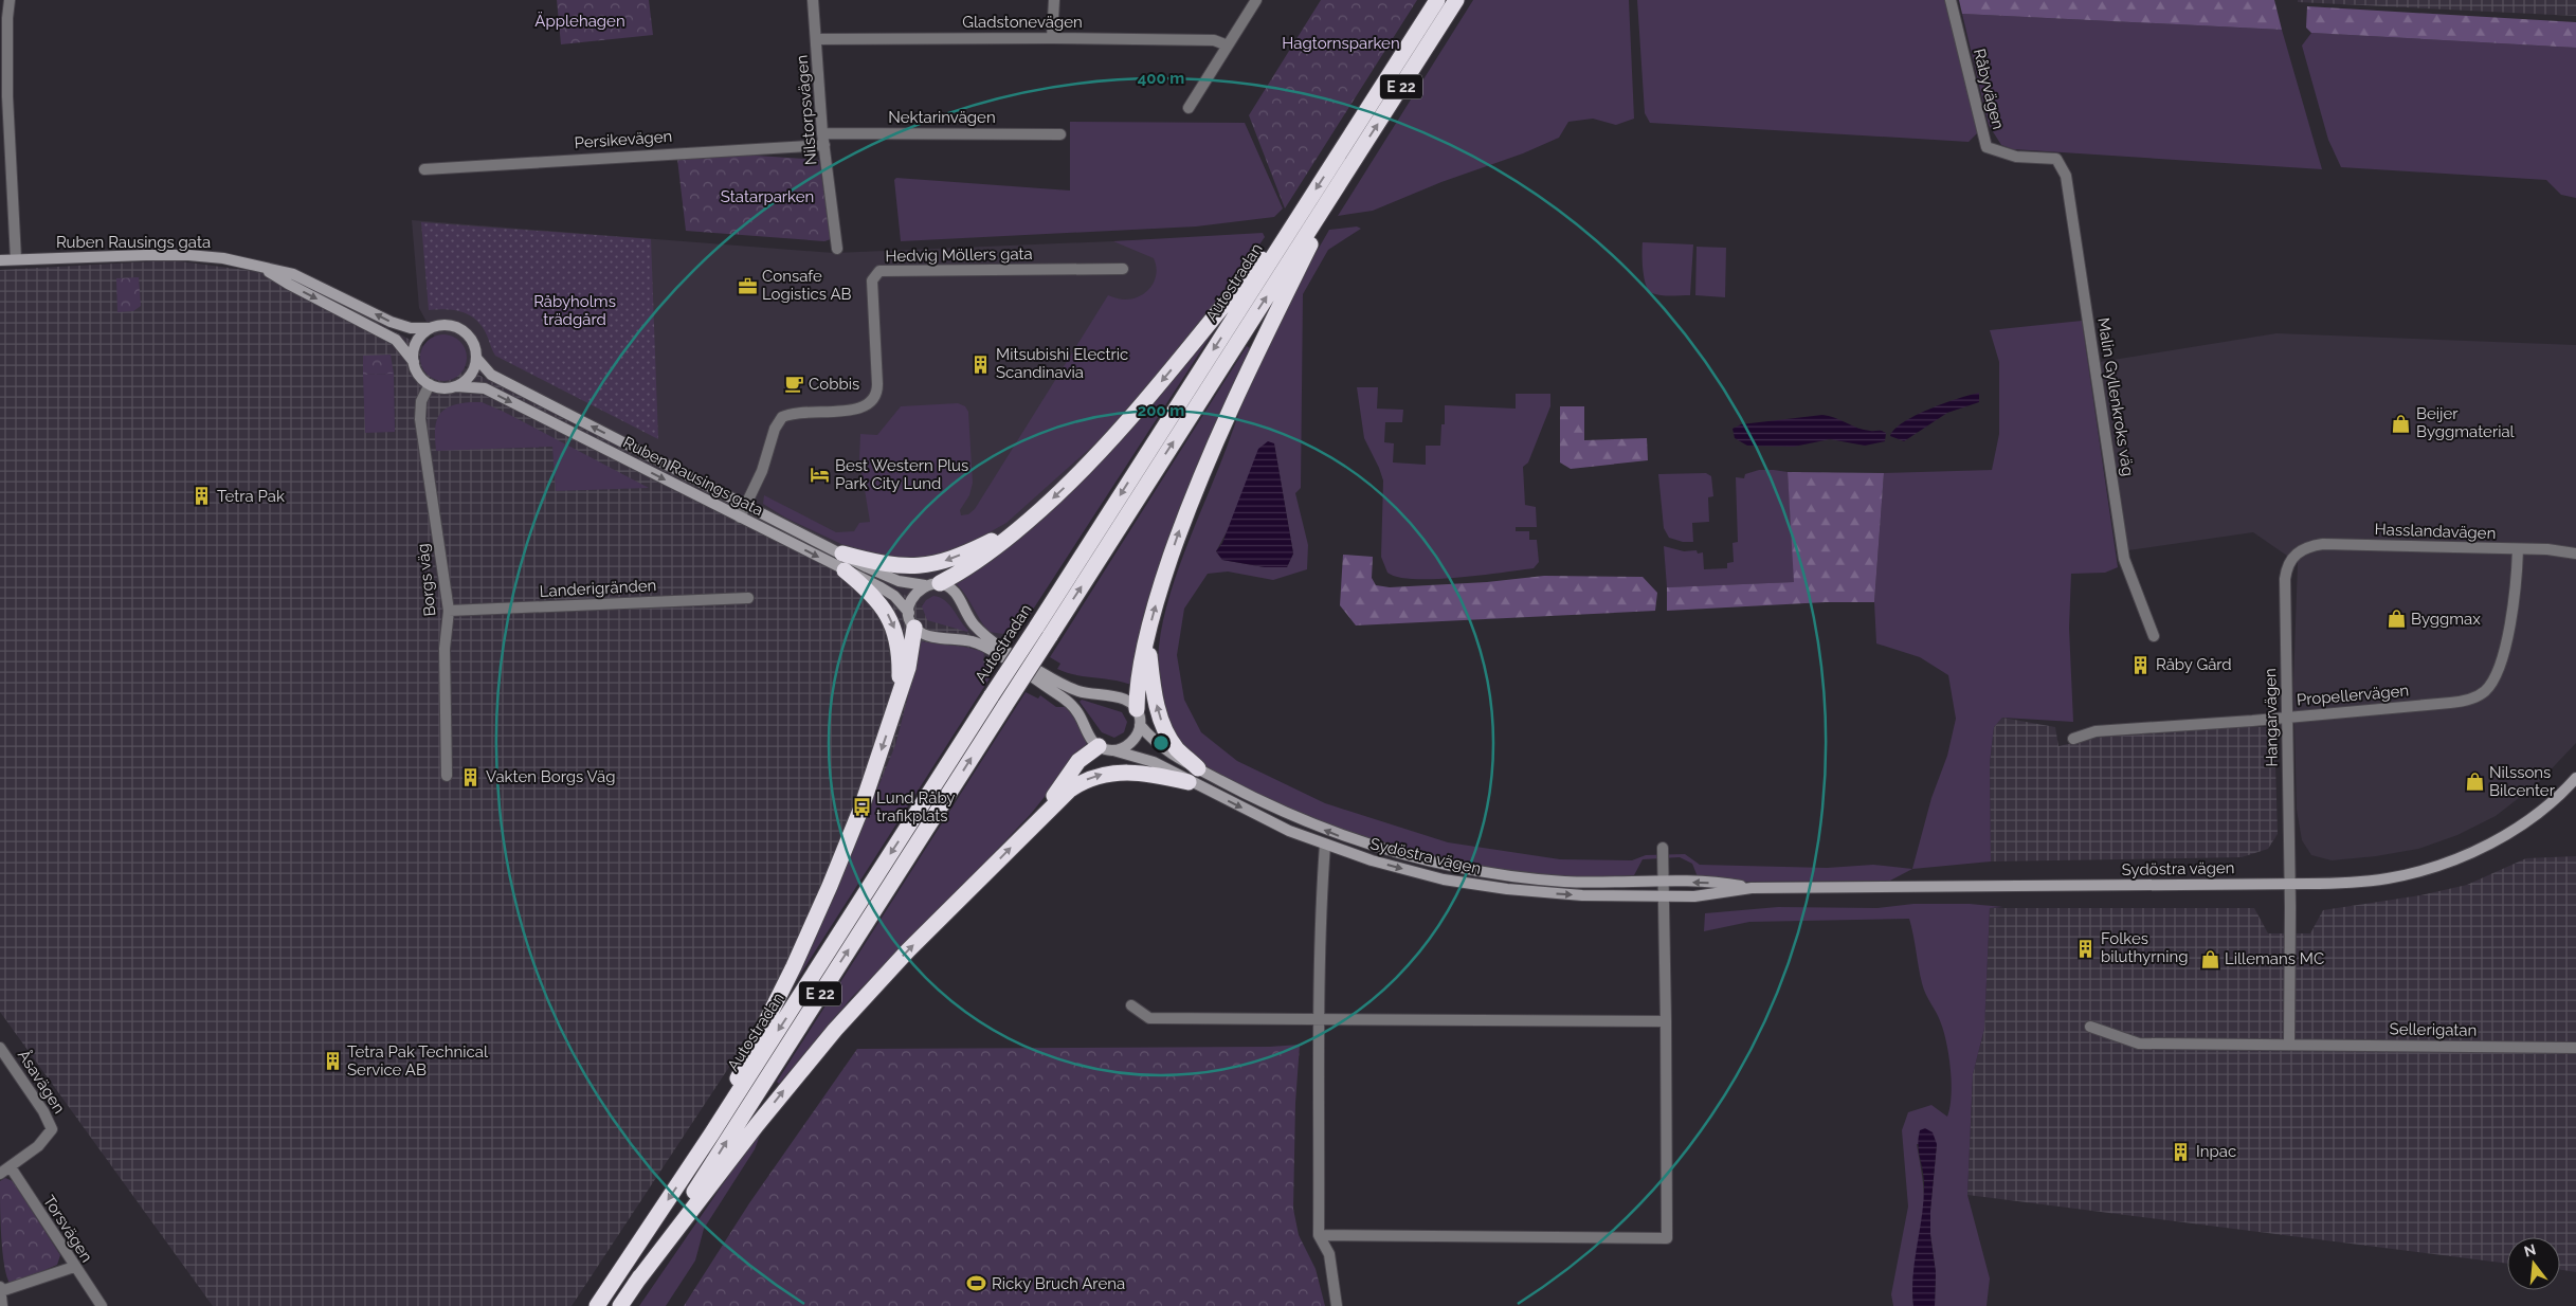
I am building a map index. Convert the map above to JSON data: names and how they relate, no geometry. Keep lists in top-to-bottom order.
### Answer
{
  "streets": {
    "highway": ["E 22", "Autostradan"],
    "main road": ["Ruben Rausings gata", "Sydöstra vägen"],
    "street": [
      "Gladstonevägen",
      "Råbyvägen",
      "Nilstorpsvägen",
      "Nektarinvägen",
      "Persikevägen",
      "Hedvig Möllers gata",
      "Malin Gyllenkroks väg",
      "Hasslandavägen",
      "Borgs väg",
      "Landerigränden",
      "Propellervägen",
      "Hangarvägen",
      "Sellerigatan",
      "Åsavägen",
      "Torsvägen"
    ]
  },
  "crossings": [
    ["Gladstonevägen", "Nilstorpsvägen"],
    ["Råbyvägen", "Malin Gyllenkroks väg"],
    ["Nilstorpsvägen", "Nektarinvägen"],
    ["Nilstorpsvägen", "Persikevägen"],
    ["Nektarinvägen", "Persikevägen"],
    ["Ruben Rausings gata", "Hedvig Möllers gata"],
    ["Ruben Rausings gata", "Borgs väg"],
    ["Hasslandavägen", "Propellervägen"],
    ["Hasslandavägen", "Hangarvägen"],
    ["Borgs väg", "Landerigränden"],
    ["Propellervägen", "Hangarvägen"],
    ["Hangarvägen", "Sydöstra vägen"],
    ["Åsavägen", "Torsvägen"]
  ],
  "parks": [
    "Äpplehagen",
    "Hagtornsparken",
    "Statarparken",
    "Råbyholms trädgård"
  ],
  "places": {
    "office": ["Consafe Logistics AB"],
    "building": [
      "Mitsubishi Electric Scandinavia",
      "Tetra Pak",
      "Råby Gård",
      "Vakten Borgs Väg",
      "Folkes biluthyrning",
      "Tetra Pak Technical Service AB",
      "Inpac"
    ],
    "cafe": ["Cobbis"],
    "shop": [
      "Beijer Byggmaterial",
      "Byggmax",
      "Nilssons Bilcenter",
      "Lillemans MC"
    ],
    "hotel": ["Best Western Plus Park City Lund"],
    "bus stop": ["Lund Råby trafikplats"],
    "sports": ["Ricky Bruch Arena"]
  },
  "north": "top",
  "rings": ["400 m", "200 m"]
}
